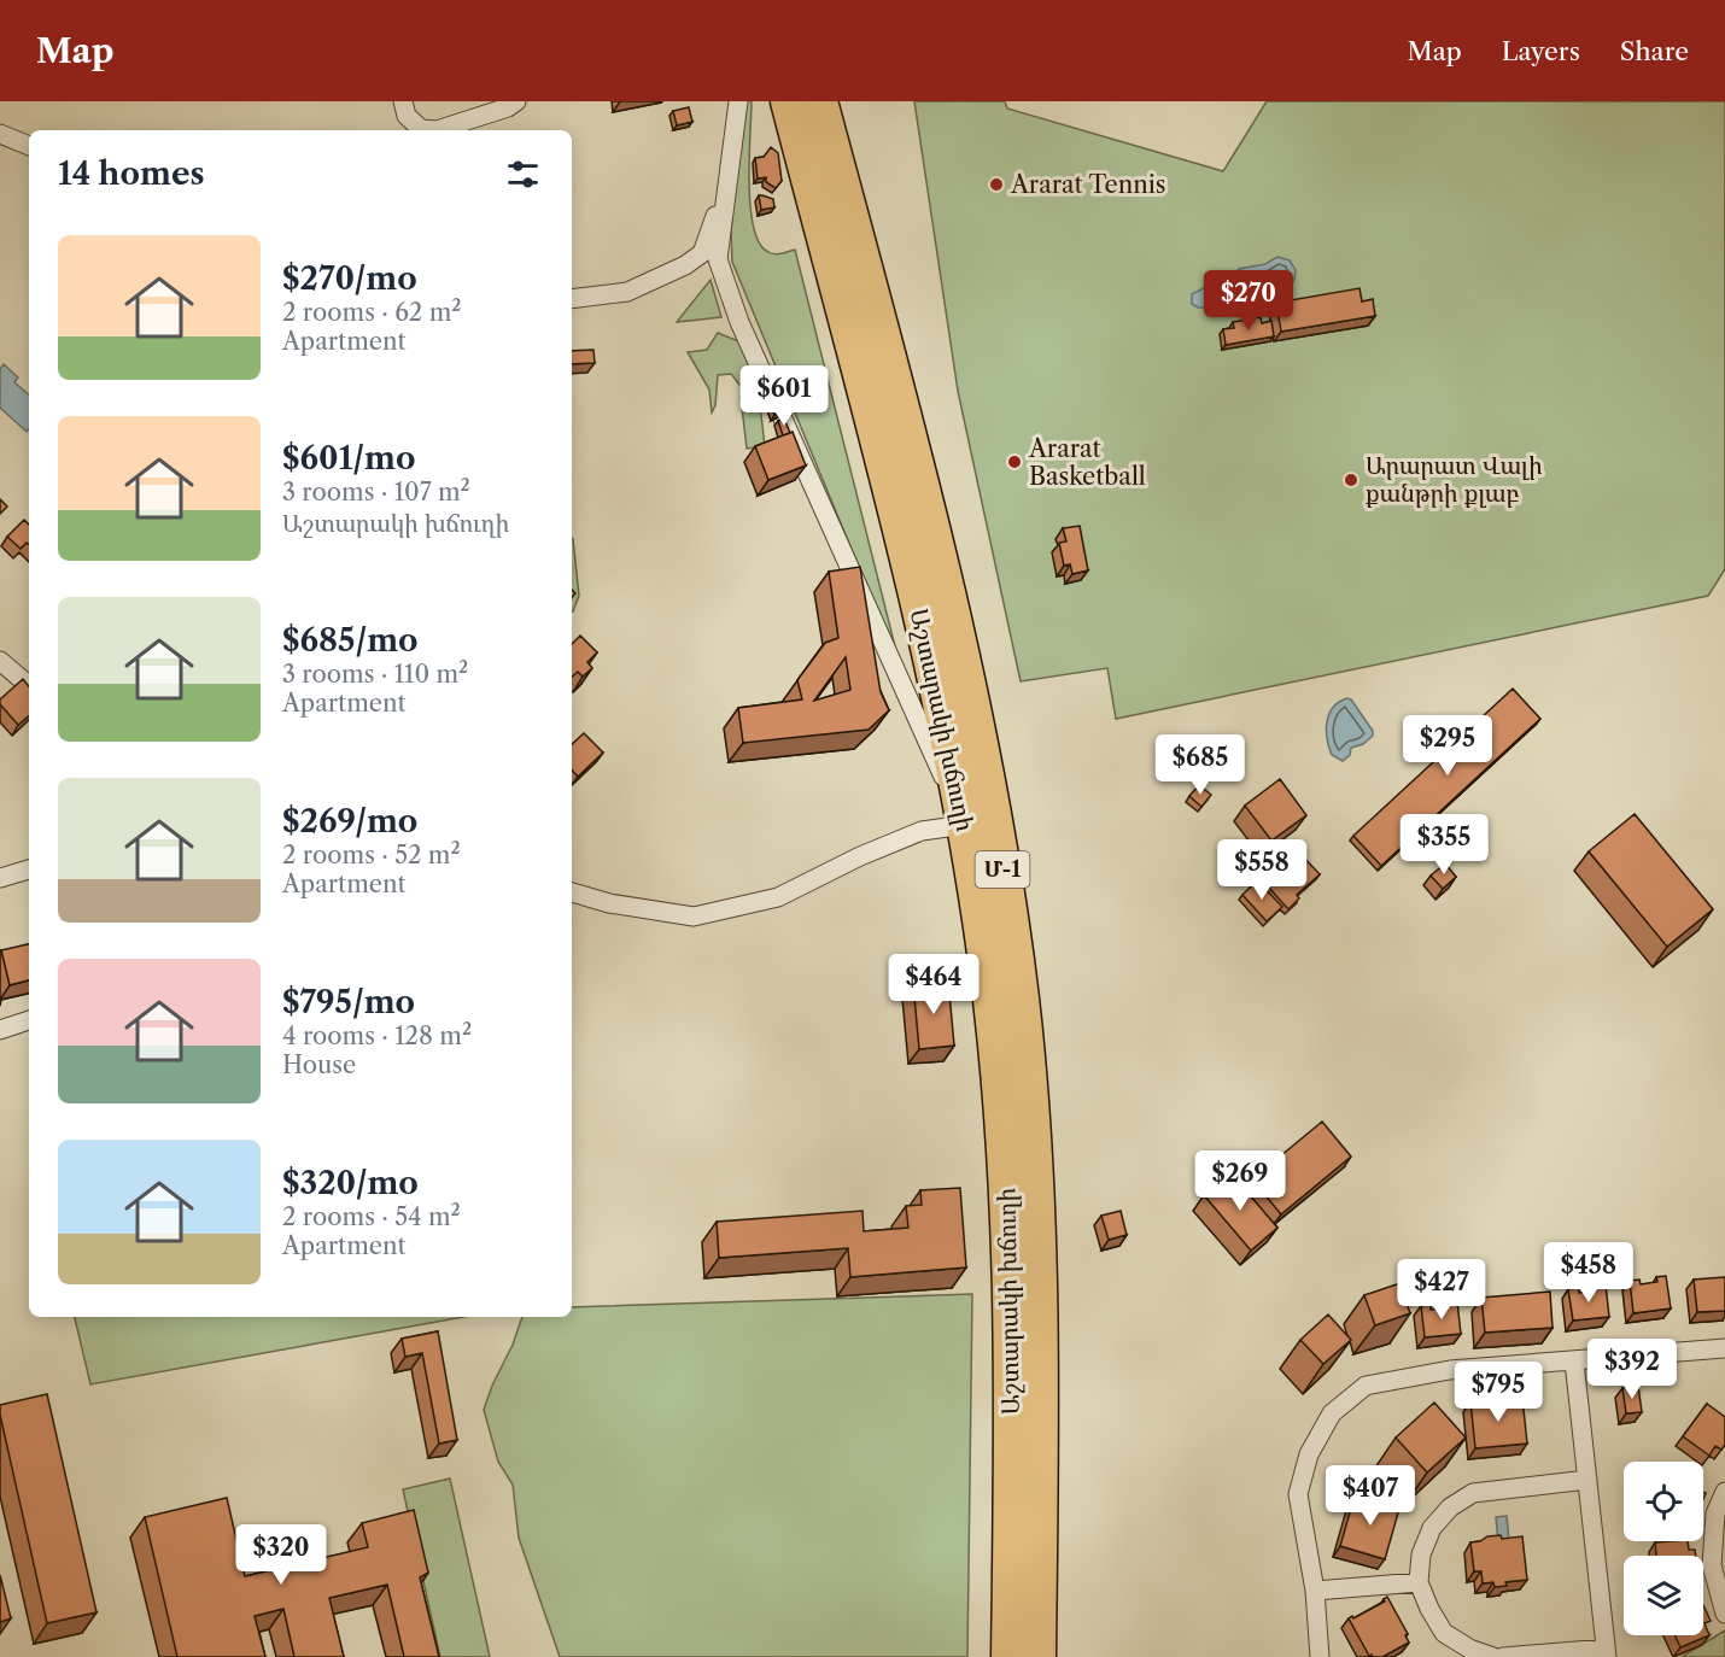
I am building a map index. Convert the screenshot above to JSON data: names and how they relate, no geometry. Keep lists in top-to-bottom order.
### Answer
{
  "streets": {
    "highway": ["Աշտարակի խճուղի", "Մ-1"]
  },
  "places": ["Ararat Tennis", "Ararat Basketball", "Արարատ Վալի քանթրի քլաբ"],
  "page": {
    "header": "Map",
    "nav": ["Map", "Layers", "Share"],
    "heading": "14 homes",
    "list": [
      {
        "name": "$270/mo",
        "note": "2 rooms · 62 m² · Apartment"
      },
      {
        "name": "$601/mo",
        "note": "3 rooms · 107 m² · Աշտարակի խճուղի"
      },
      {
        "name": "$685/mo",
        "note": "3 rooms · 110 m² · Apartment"
      },
      {
        "name": "$269/mo",
        "note": "2 rooms · 52 m² · Apartment"
      },
      {
        "name": "$795/mo",
        "note": "4 rooms · 128 m² · House"
      },
      {
        "name": "$320/mo",
        "note": "2 rooms · 54 m² · Apartment"
      }
    ],
    "price": [
      "$270",
      "$601",
      "$295",
      "$685",
      "$355",
      "$558",
      "$464",
      "$269",
      "$458",
      "$427",
      "$392",
      "$795",
      "$407",
      "$320"
    ]
  }
}
